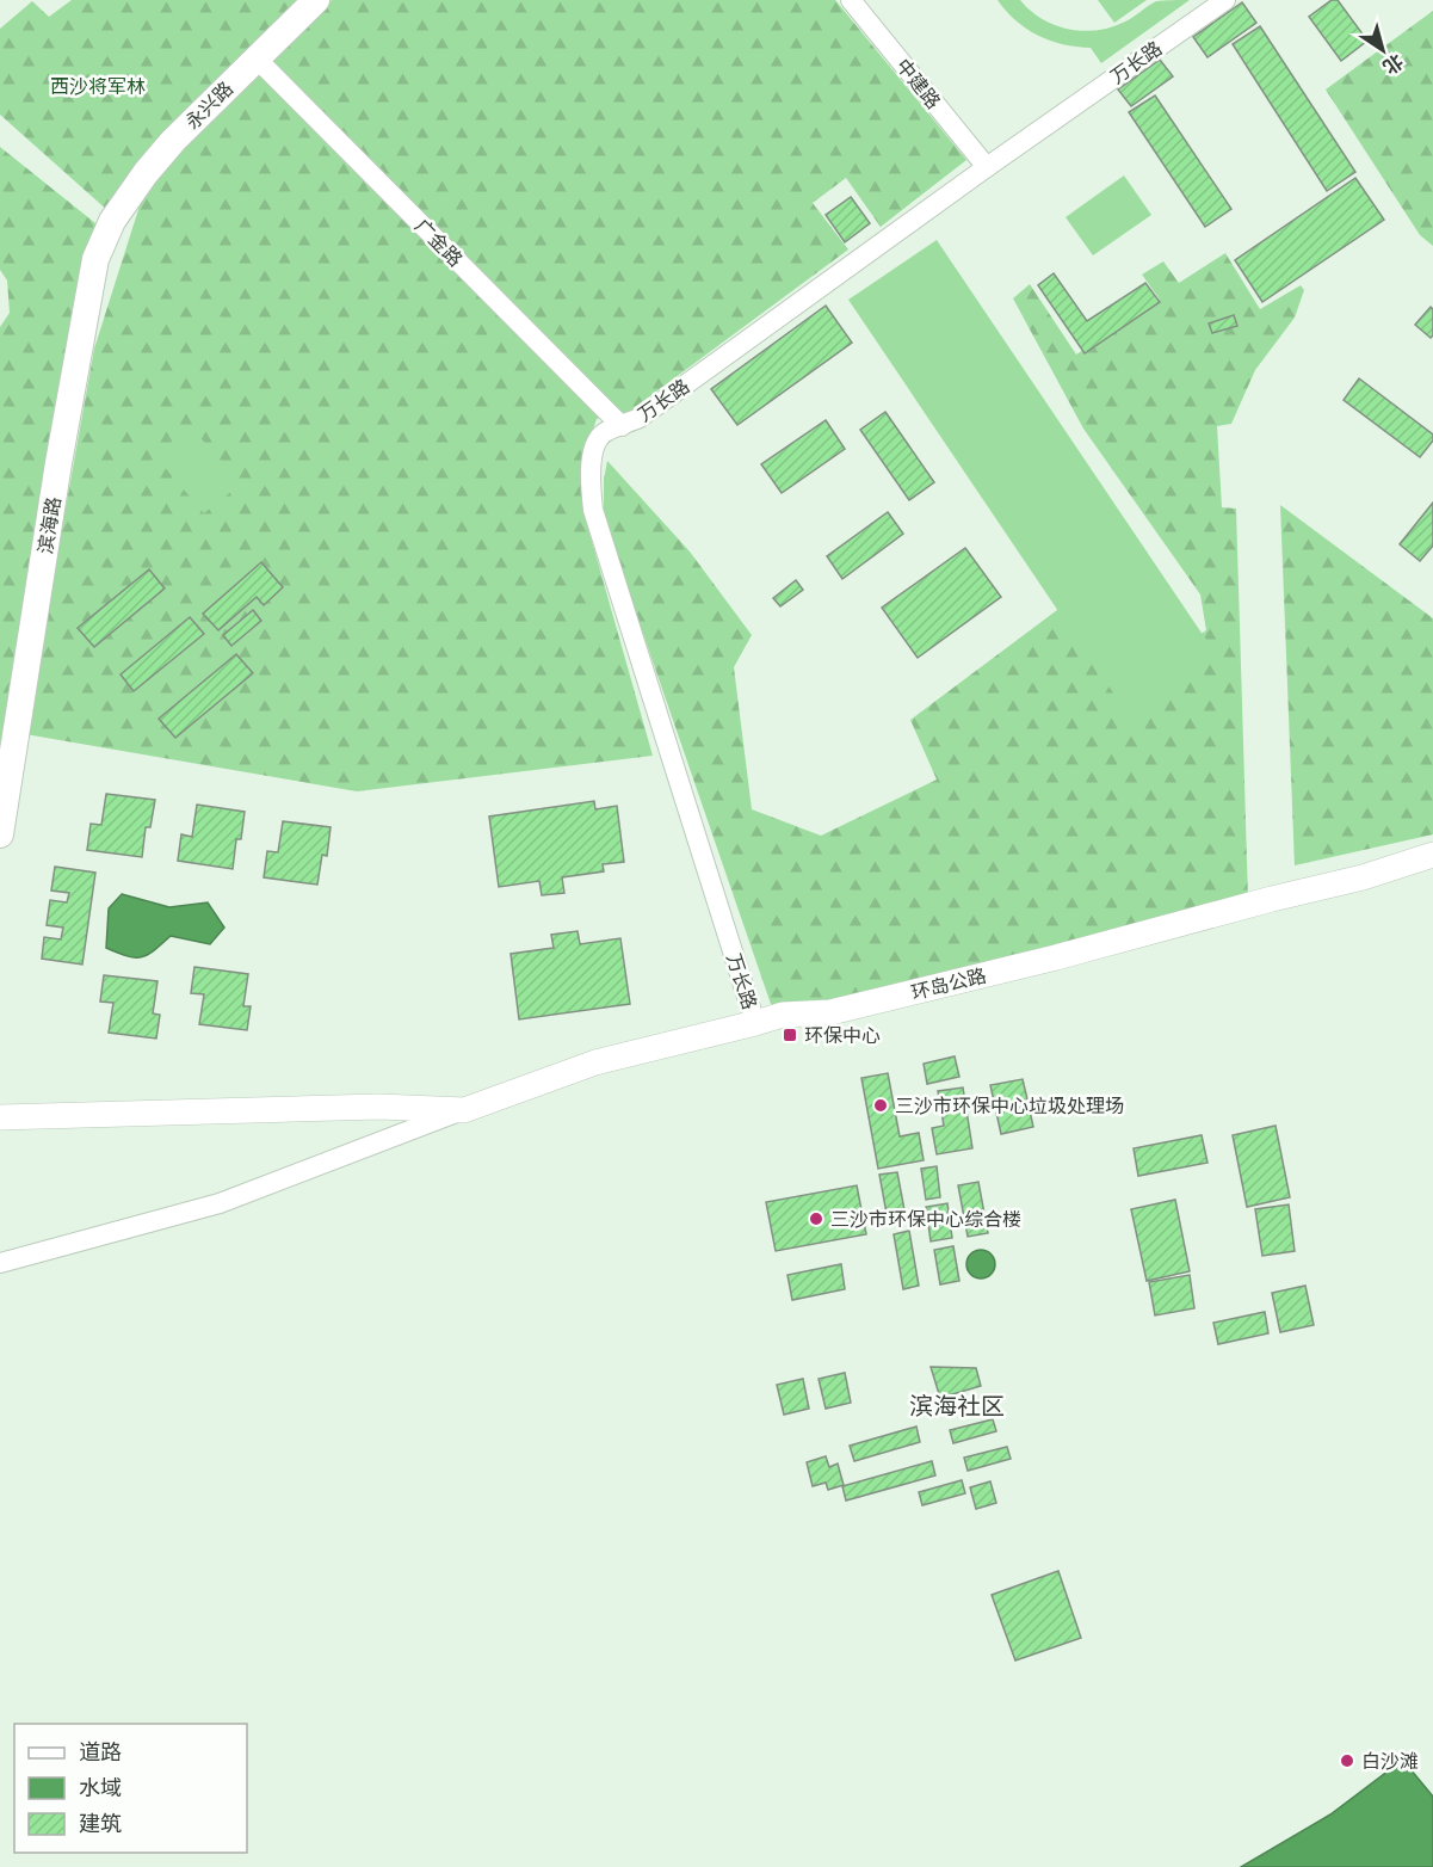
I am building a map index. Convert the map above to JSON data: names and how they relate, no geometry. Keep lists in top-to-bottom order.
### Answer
{
  "streets": {
    "main road": ["永兴路", "滨海路"],
    "street": [
      "万长路",
      "中建路",
      "广金路",
      "环岛公路"
    ]
  },
  "crossings": [
    ["万长路", "中建路"],
    ["万长路", "广金路"],
    ["万长路", "环岛公路"],
    ["永兴路", "广金路"],
    ["永兴路", "滨海路"]
  ],
  "districts": ["滨海社区"],
  "parks": ["西沙将军林"],
  "places": {
    "transit": ["环保中心"],
    "other": ["三沙市环保中心垃圾处理场", "三沙市环保中心综合楼", "白沙滩"]
  },
  "legend": ["道路", "水域", "建筑"],
  "north": "bottom right"
}
